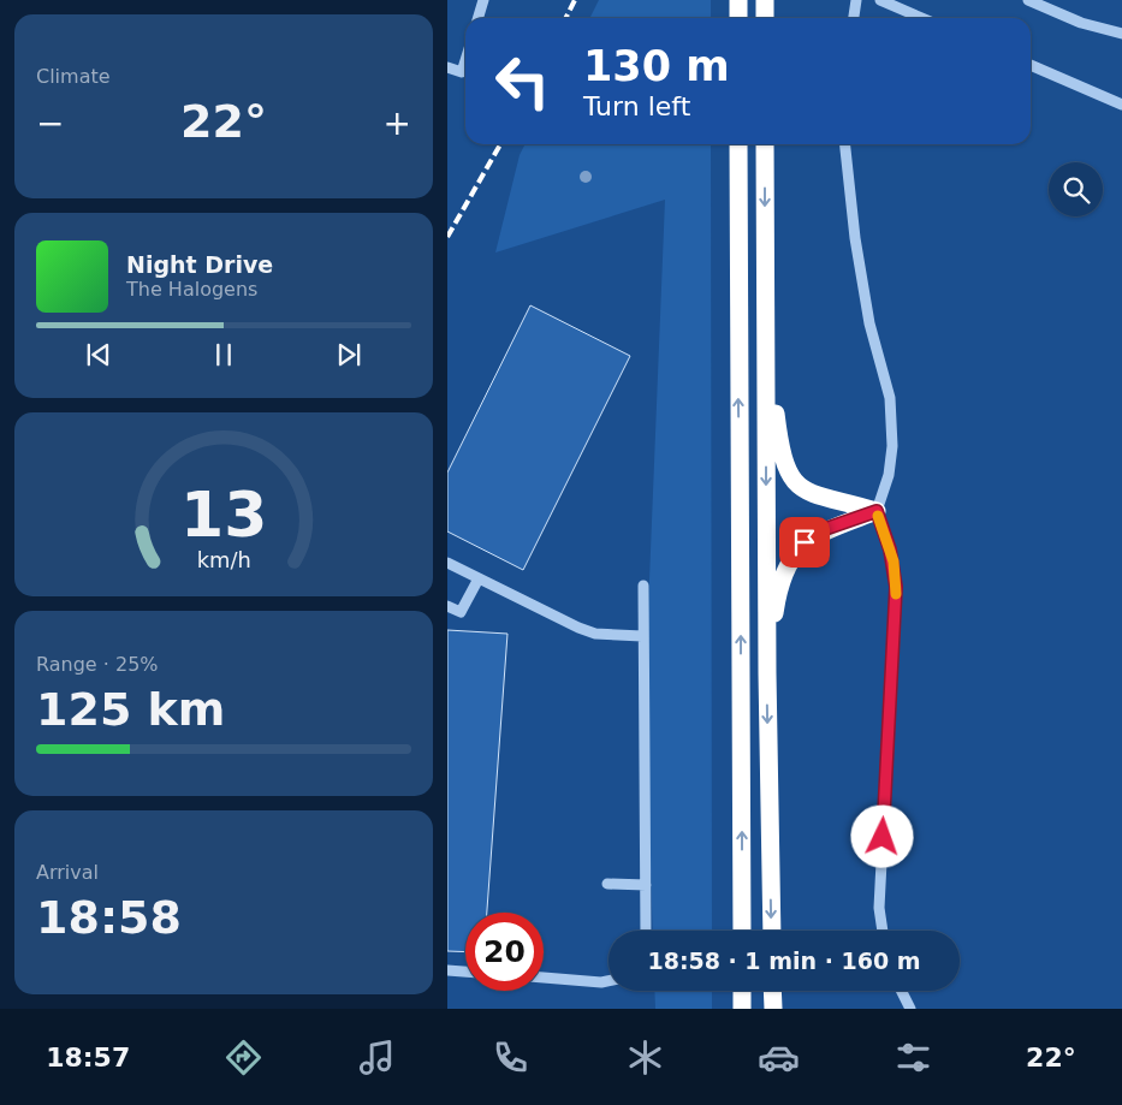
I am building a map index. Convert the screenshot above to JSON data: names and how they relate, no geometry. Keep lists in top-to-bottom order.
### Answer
{
  "page": {
    "tile": [
      "Climate",
      ["Range · 25%", "125 km"],
      ["Arrival", "18:58"]
    ],
    "turn": ["130 m", "Turn left"],
    "heat": ["−", "22°", "+"],
    "song": ["Night Drive", "The Halogens"],
    "limit": "20",
    "trip": "18:58 · 1 min · 160 m",
    "tabs": ["18:57", "22°"],
    "gauge": ["13", "km/h"]
  }
}
